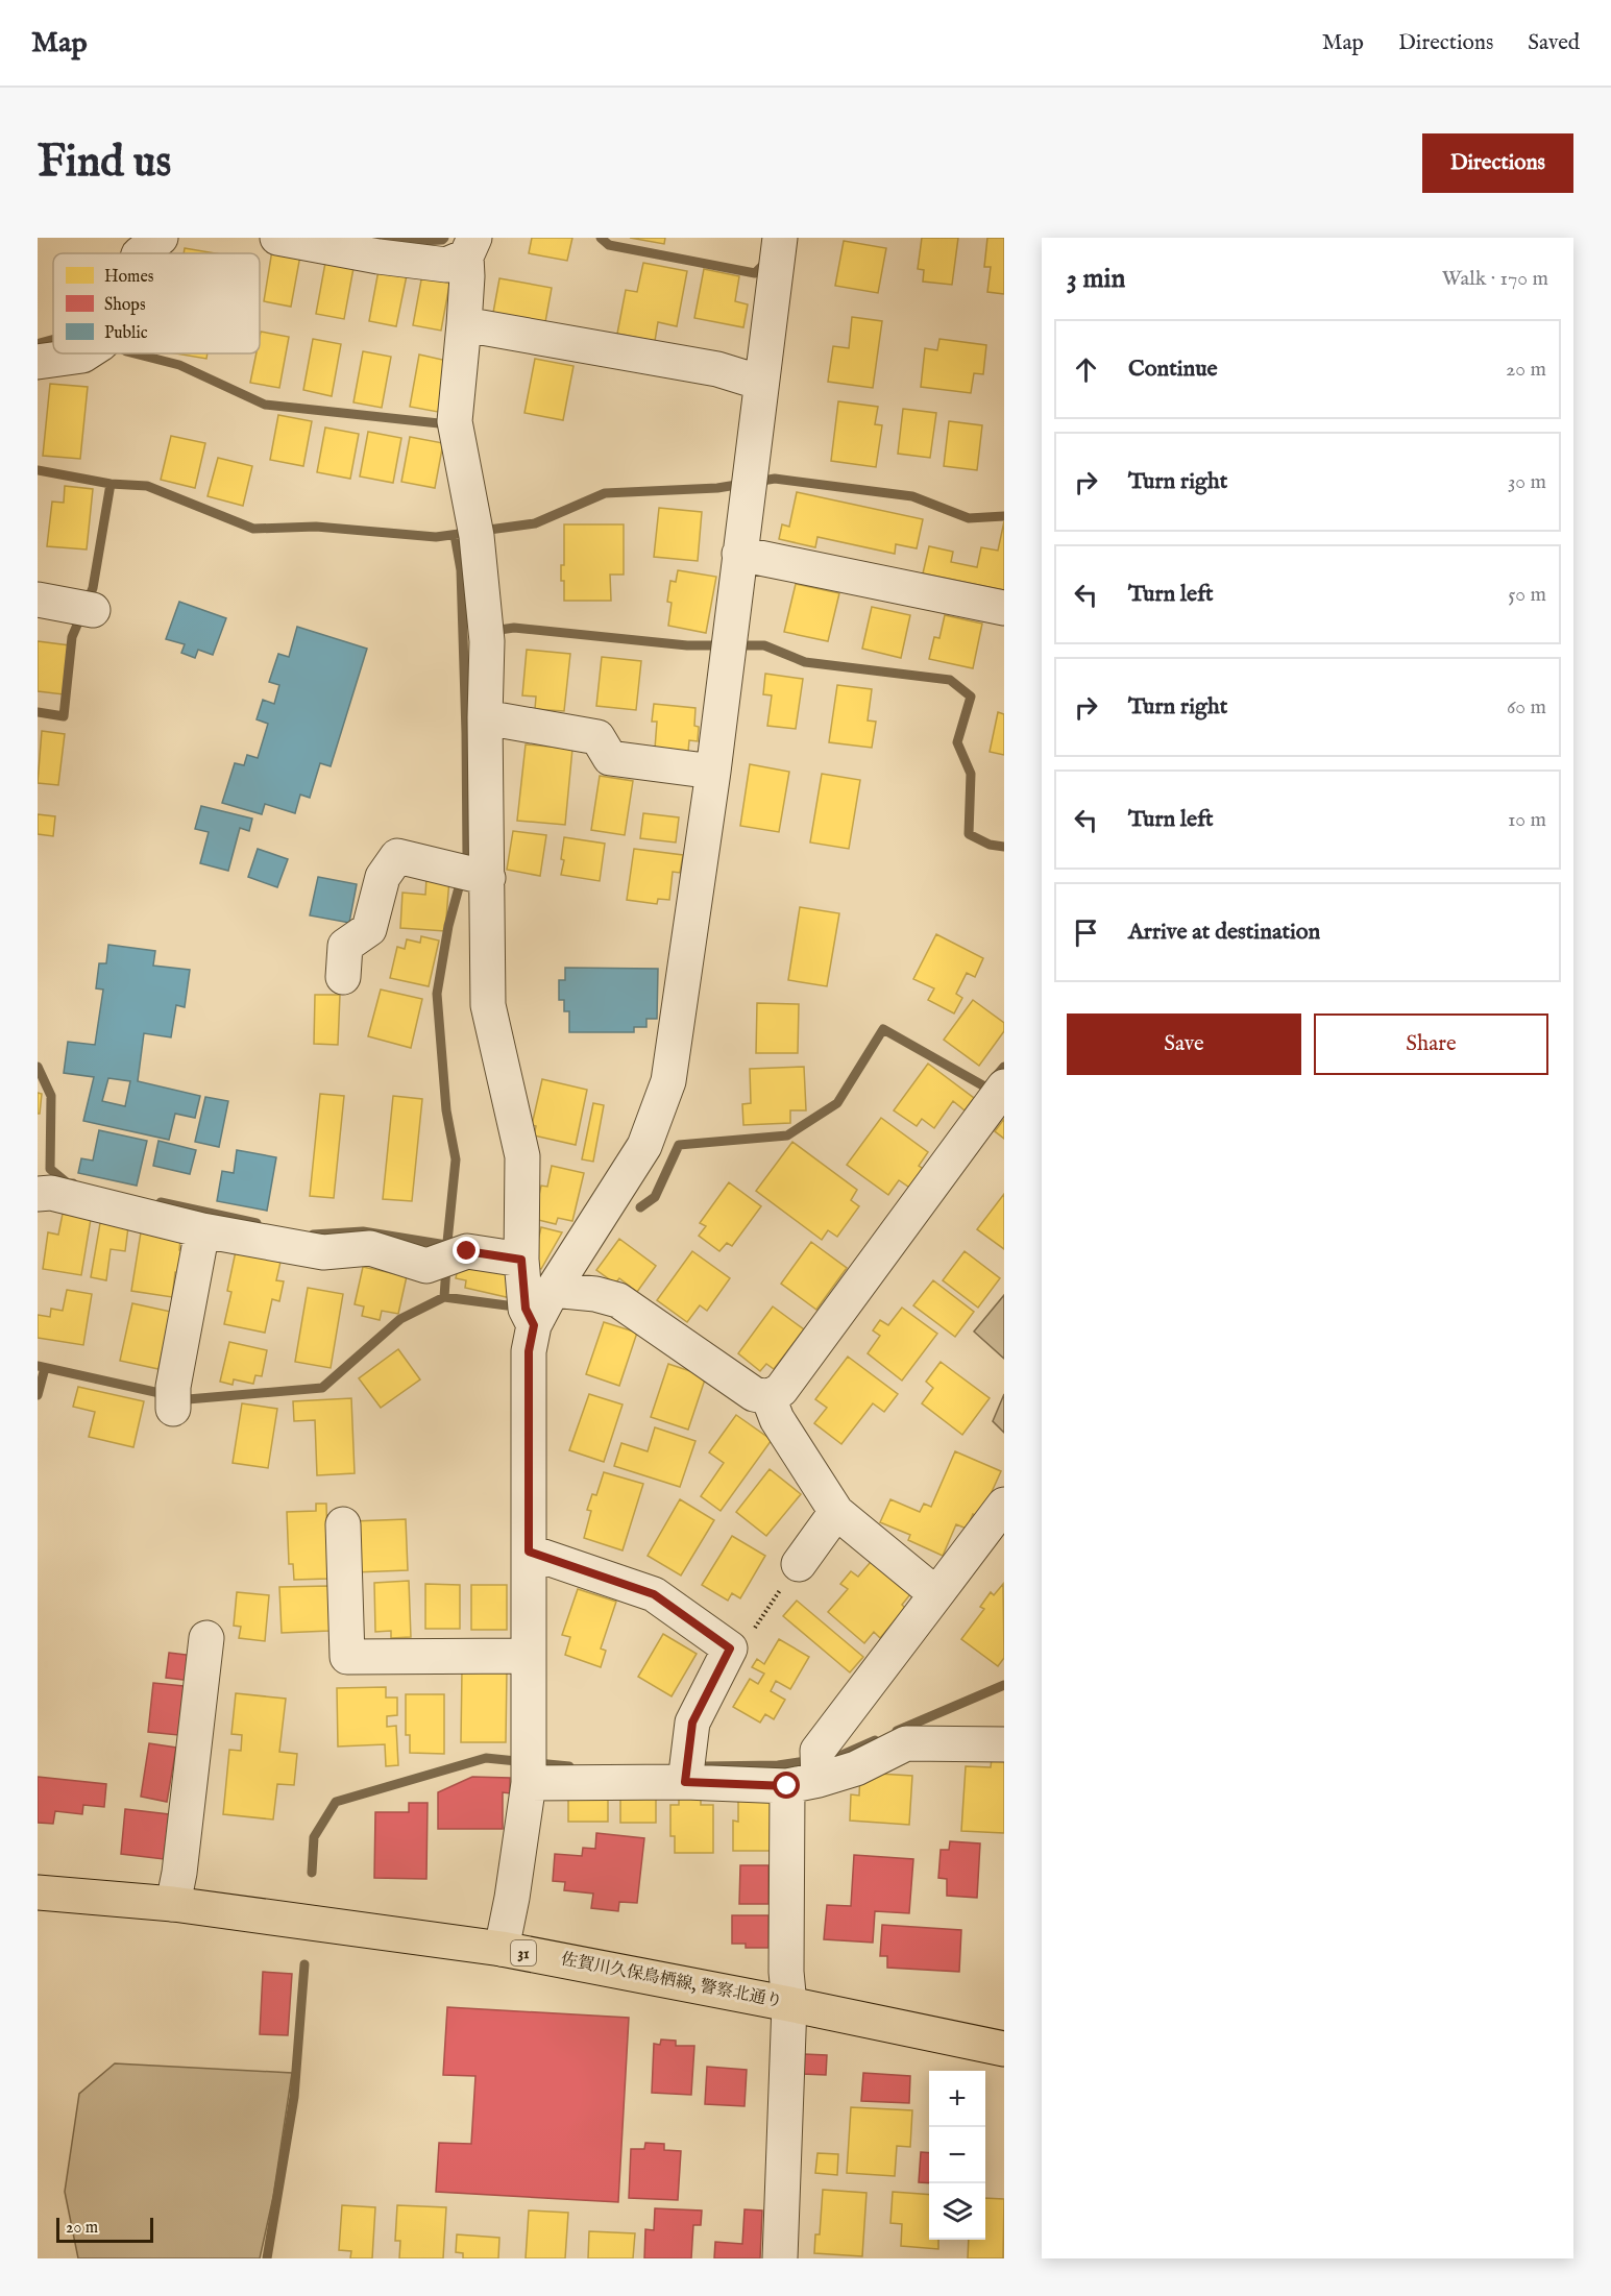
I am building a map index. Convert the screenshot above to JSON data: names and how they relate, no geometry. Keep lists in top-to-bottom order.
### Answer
{
  "streets": {
    "main road": ["31", "佐賀川久保鳥栖線, 警察北通り"]
  },
  "legend": ["Homes", "Shops", "Public"],
  "scale_bar": "20 m",
  "page": {
    "header": "Map",
    "nav": ["Map", "Directions", "Saved"],
    "buttons": [
      "Directions",
      ["Save", "Share"]
    ],
    "title": "Find us",
    "heading": ["3 min", "Walk · 170 m"],
    "list": [
      ["Continue", "20 m"],
      ["Turn right", "30 m"],
      ["Turn left", "50 m"],
      ["Turn right", "60 m"],
      ["Turn left", "10 m"],
      "Arrive at destination"
    ],
    "map_buttons": ["+", "−"],
    "scale": "20 m"
  }
}
